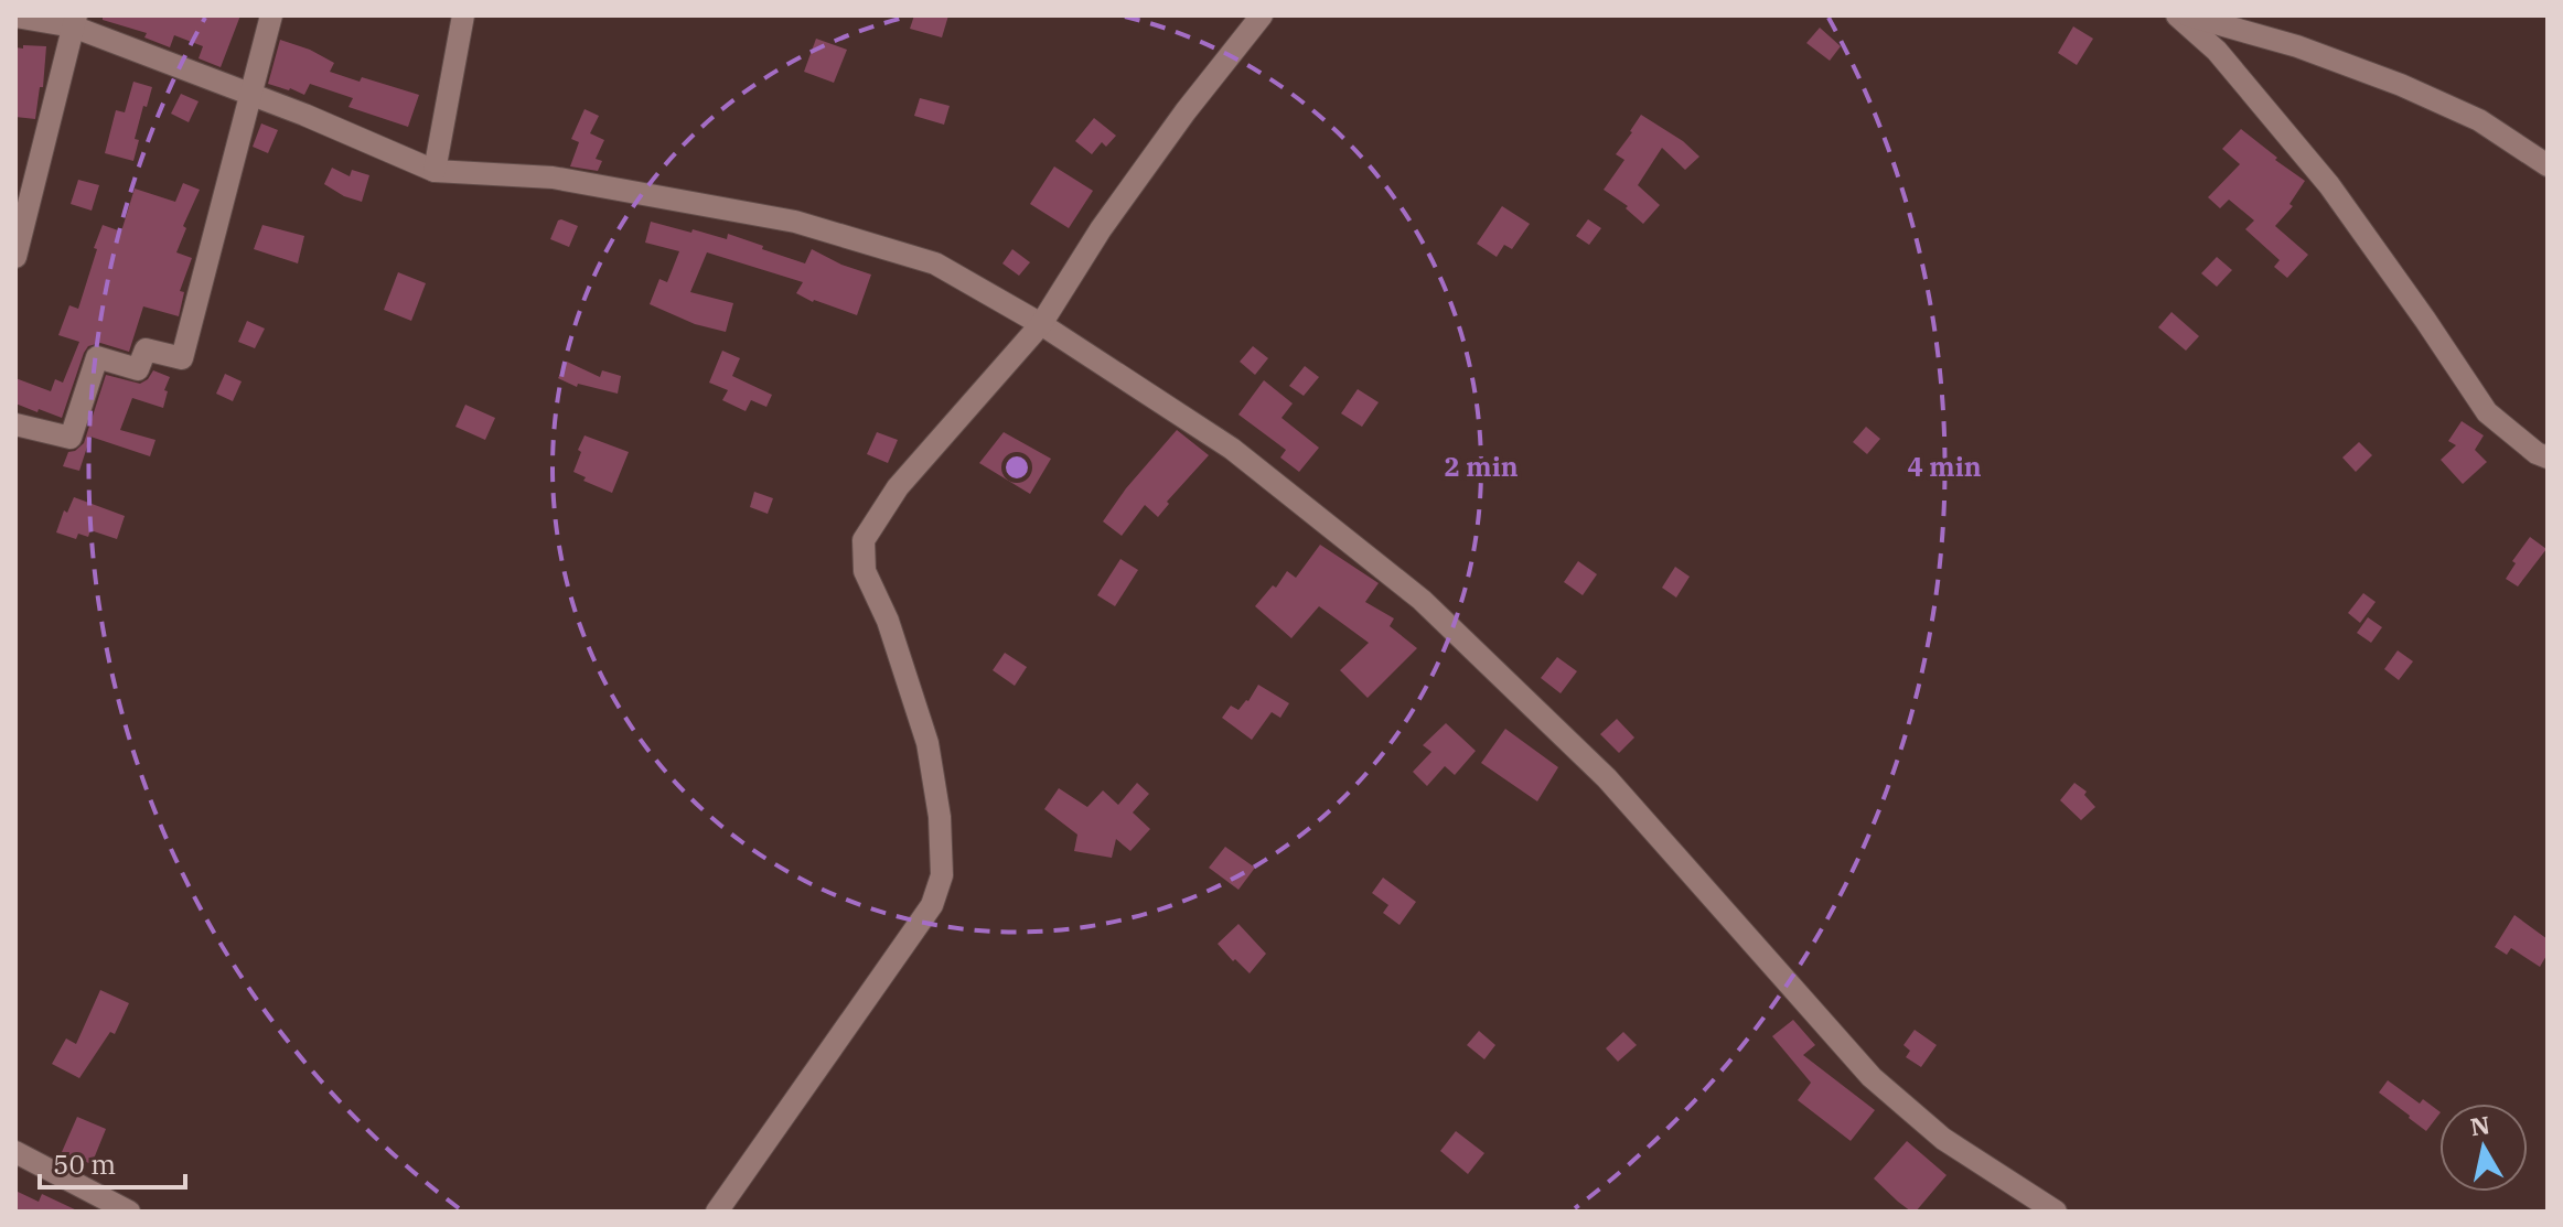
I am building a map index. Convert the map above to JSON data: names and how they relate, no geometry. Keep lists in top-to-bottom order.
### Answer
{
  "scale_bar": "50 m",
  "north": "top",
  "rings": ["2 min", "4 min"]
}
